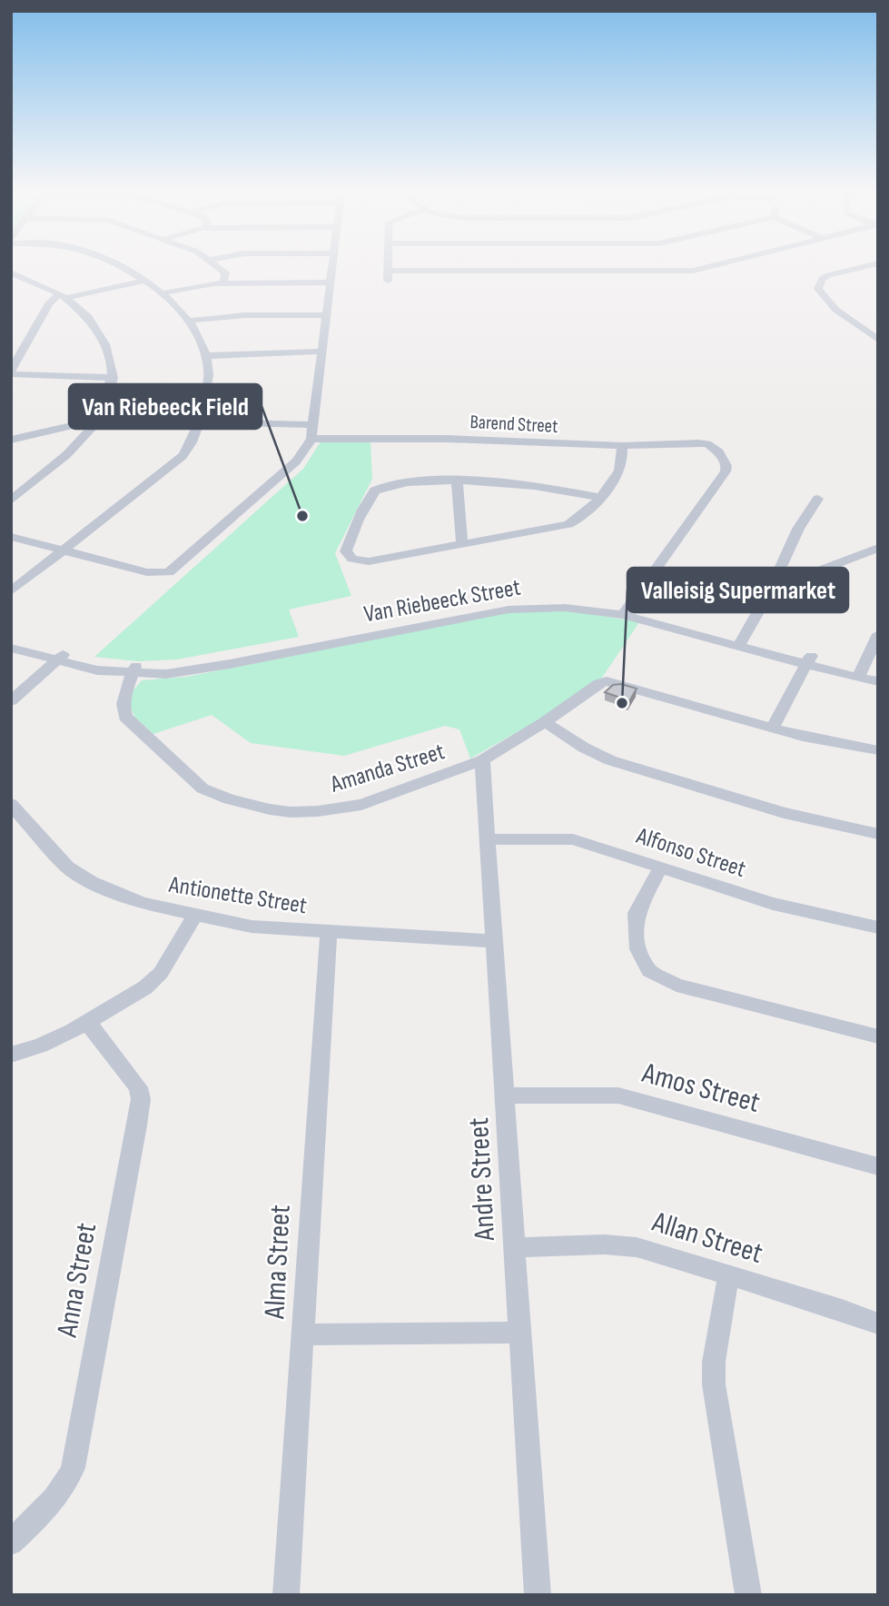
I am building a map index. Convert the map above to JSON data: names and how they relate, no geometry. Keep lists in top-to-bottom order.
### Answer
{
  "streets": {
    "street": [
      "Barend Street",
      "Van Riebeeck Street",
      "Amanda Street",
      "Alfonso Street",
      "Antionette Street",
      "Amos Street",
      "Andre Street",
      "Allan Street",
      "Alma Street",
      "Anna Street"
    ]
  },
  "crossings": [
    ["Barend Street", "Van Riebeeck Street"],
    ["Van Riebeeck Street", "Amanda Street"],
    ["Amanda Street", "Andre Street"],
    ["Alfonso Street", "Andre Street"],
    ["Antionette Street", "Andre Street"],
    ["Antionette Street", "Alma Street"],
    ["Amos Street", "Andre Street"],
    ["Andre Street", "Allan Street"]
  ],
  "places": ["Van Riebeeck Field", "Valleisig Supermarket"]
}
